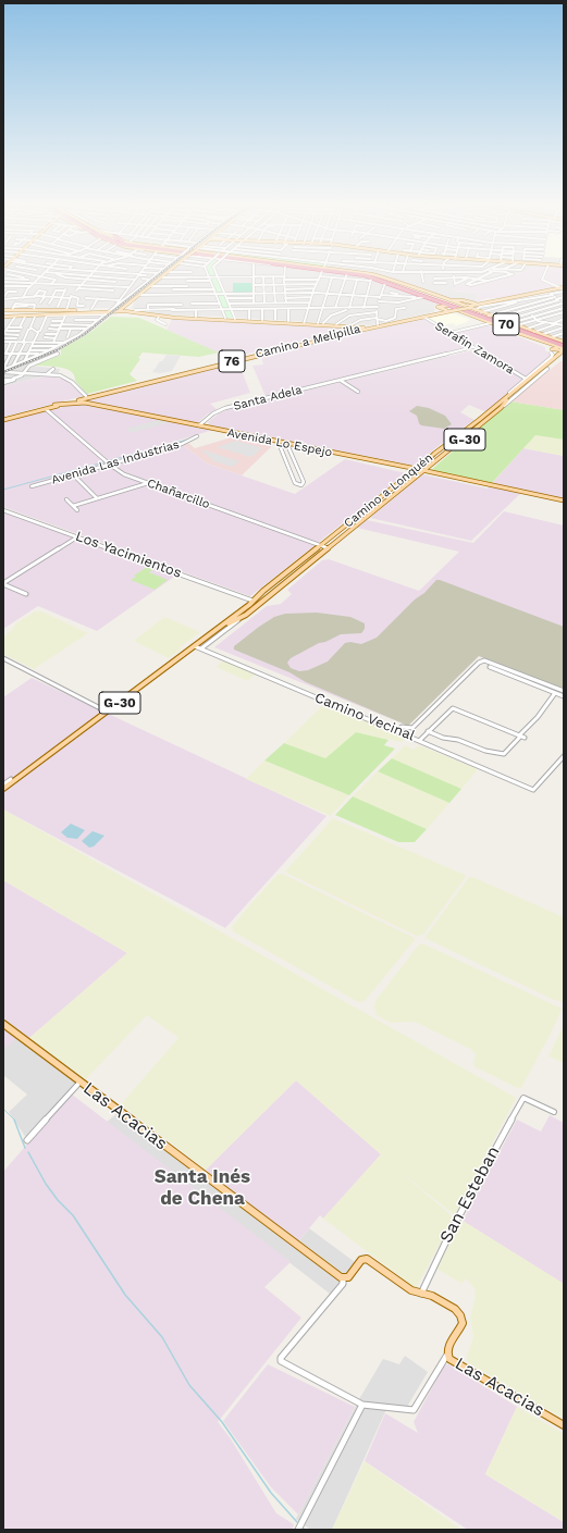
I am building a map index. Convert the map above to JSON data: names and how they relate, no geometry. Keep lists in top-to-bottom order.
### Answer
{
  "streets": {
    "highway": ["70"],
    "main road": [
      "Camino a Melipilla",
      "76",
      "G-30",
      "Avenida Lo Espejo",
      "Camino a Lonquén",
      "Las Acacias"
    ],
    "street": [
      "Serafín Zamora",
      "Santa Adela",
      "Avenida Las Industrias",
      "Chañarcillo",
      "Los Yacimientos",
      "Camino Vecinal",
      "San Esteban"
    ]
  },
  "crossings": [
    ["70", "Camino a Lonquén"],
    ["Camino a Melipilla", "Serafín Zamora"],
    ["Camino a Melipilla", "Avenida Lo Espejo"],
    ["Camino a Melipilla", "Chañarcillo"],
    ["Serafín Zamora", "Santa Adela"],
    ["Santa Adela", "Avenida Lo Espejo"],
    ["Avenida Lo Espejo", "Camino a Lonquén"],
    ["Avenida Las Industrias", "Chañarcillo"],
    ["Camino a Lonquén", "Chañarcillo"],
    ["Camino a Lonquén", "Los Yacimientos"],
    ["Camino a Lonquén", "Camino Vecinal"],
    ["Las Acacias", "San Esteban"]
  ],
  "districts": ["Santa Inés de Chena"]
}
